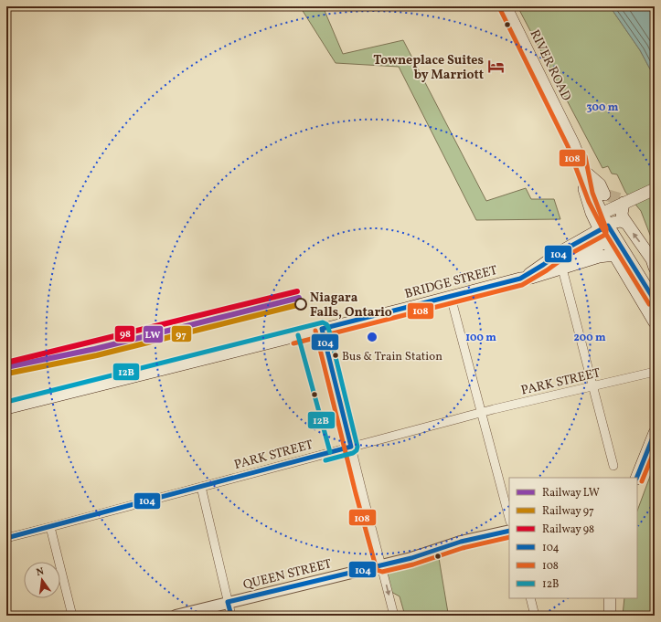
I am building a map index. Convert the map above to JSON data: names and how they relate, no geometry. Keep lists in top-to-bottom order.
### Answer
{
  "streets": {
    "main road": ["RIVER ROAD", "BRIDGE STREET"],
    "street": ["PARK STREET", "QUEEN STREET"]
  },
  "crossings": [
    ["RIVER ROAD", "BRIDGE STREET"]
  ],
  "places": {
    "hotel": ["Towneplace Suites by Marriott"],
    "other": ["Niagara Falls, Ontario", "Bus & Train Station"]
  },
  "lines": [
    "transit line 108",
    "transit line 104",
    "rail line 98",
    "rail line LW",
    "rail line 97",
    "transit line 12B"
  ],
  "legend": [
    "Railway LW",
    "Railway 97",
    "Railway 98",
    "104",
    "108",
    "12B"
  ],
  "north": "top",
  "rings": ["300 m", "100 m", "200 m"]
}
